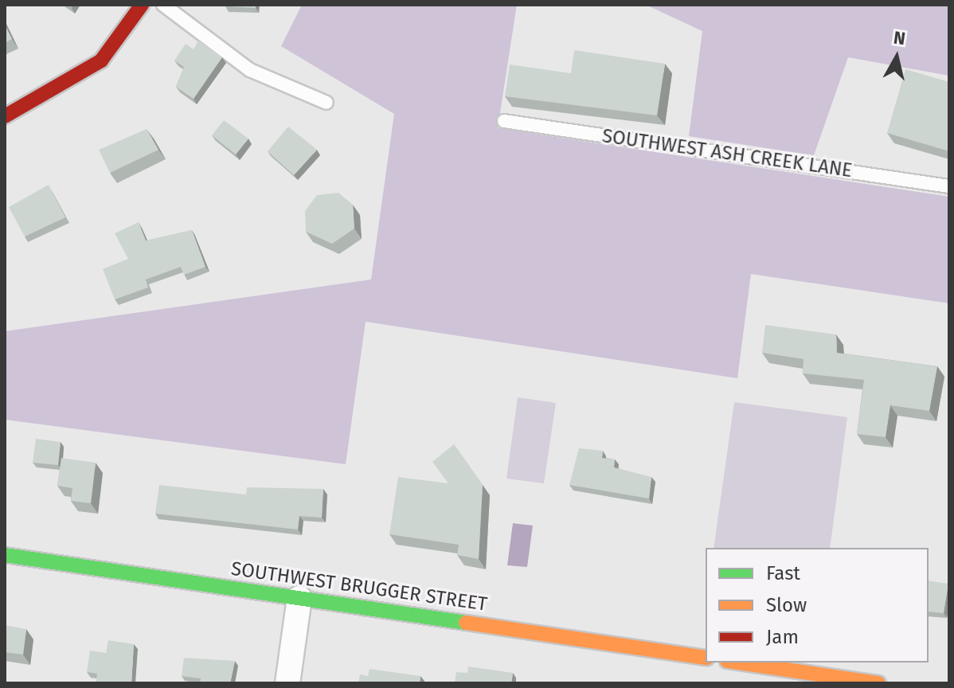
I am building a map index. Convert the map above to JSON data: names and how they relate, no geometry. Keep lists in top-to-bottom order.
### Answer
{
  "streets": {
    "street": ["SOUTHWEST BRUGGER STREET"],
    "lane": ["SOUTHWEST ASH CREEK LANE"]
  },
  "legend": ["Fast", "Slow", "Jam"],
  "north": "top"
}
